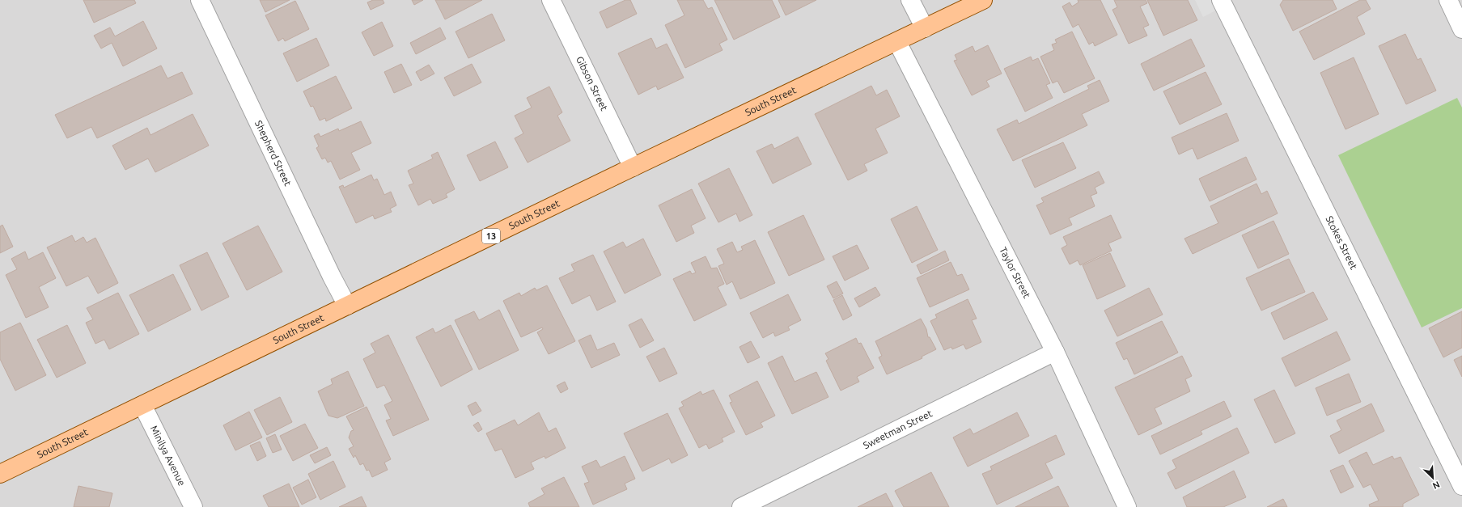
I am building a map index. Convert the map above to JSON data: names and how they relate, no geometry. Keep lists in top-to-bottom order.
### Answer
{
  "streets": {
    "main road": ["South Street", "13"],
    "street": [
      "Gibson Street",
      "Shepherd Street",
      "Stokes Street",
      "Taylor Street",
      "Sweetman Street",
      "Minilya Avenue"
    ]
  },
  "crossings": [
    ["Gibson Street", "South Street"],
    ["South Street", "Shepherd Street"],
    ["South Street", "Taylor Street"],
    ["South Street", "Minilya Avenue"],
    ["Taylor Street", "Sweetman Street"]
  ],
  "north": "bottom right"
}
